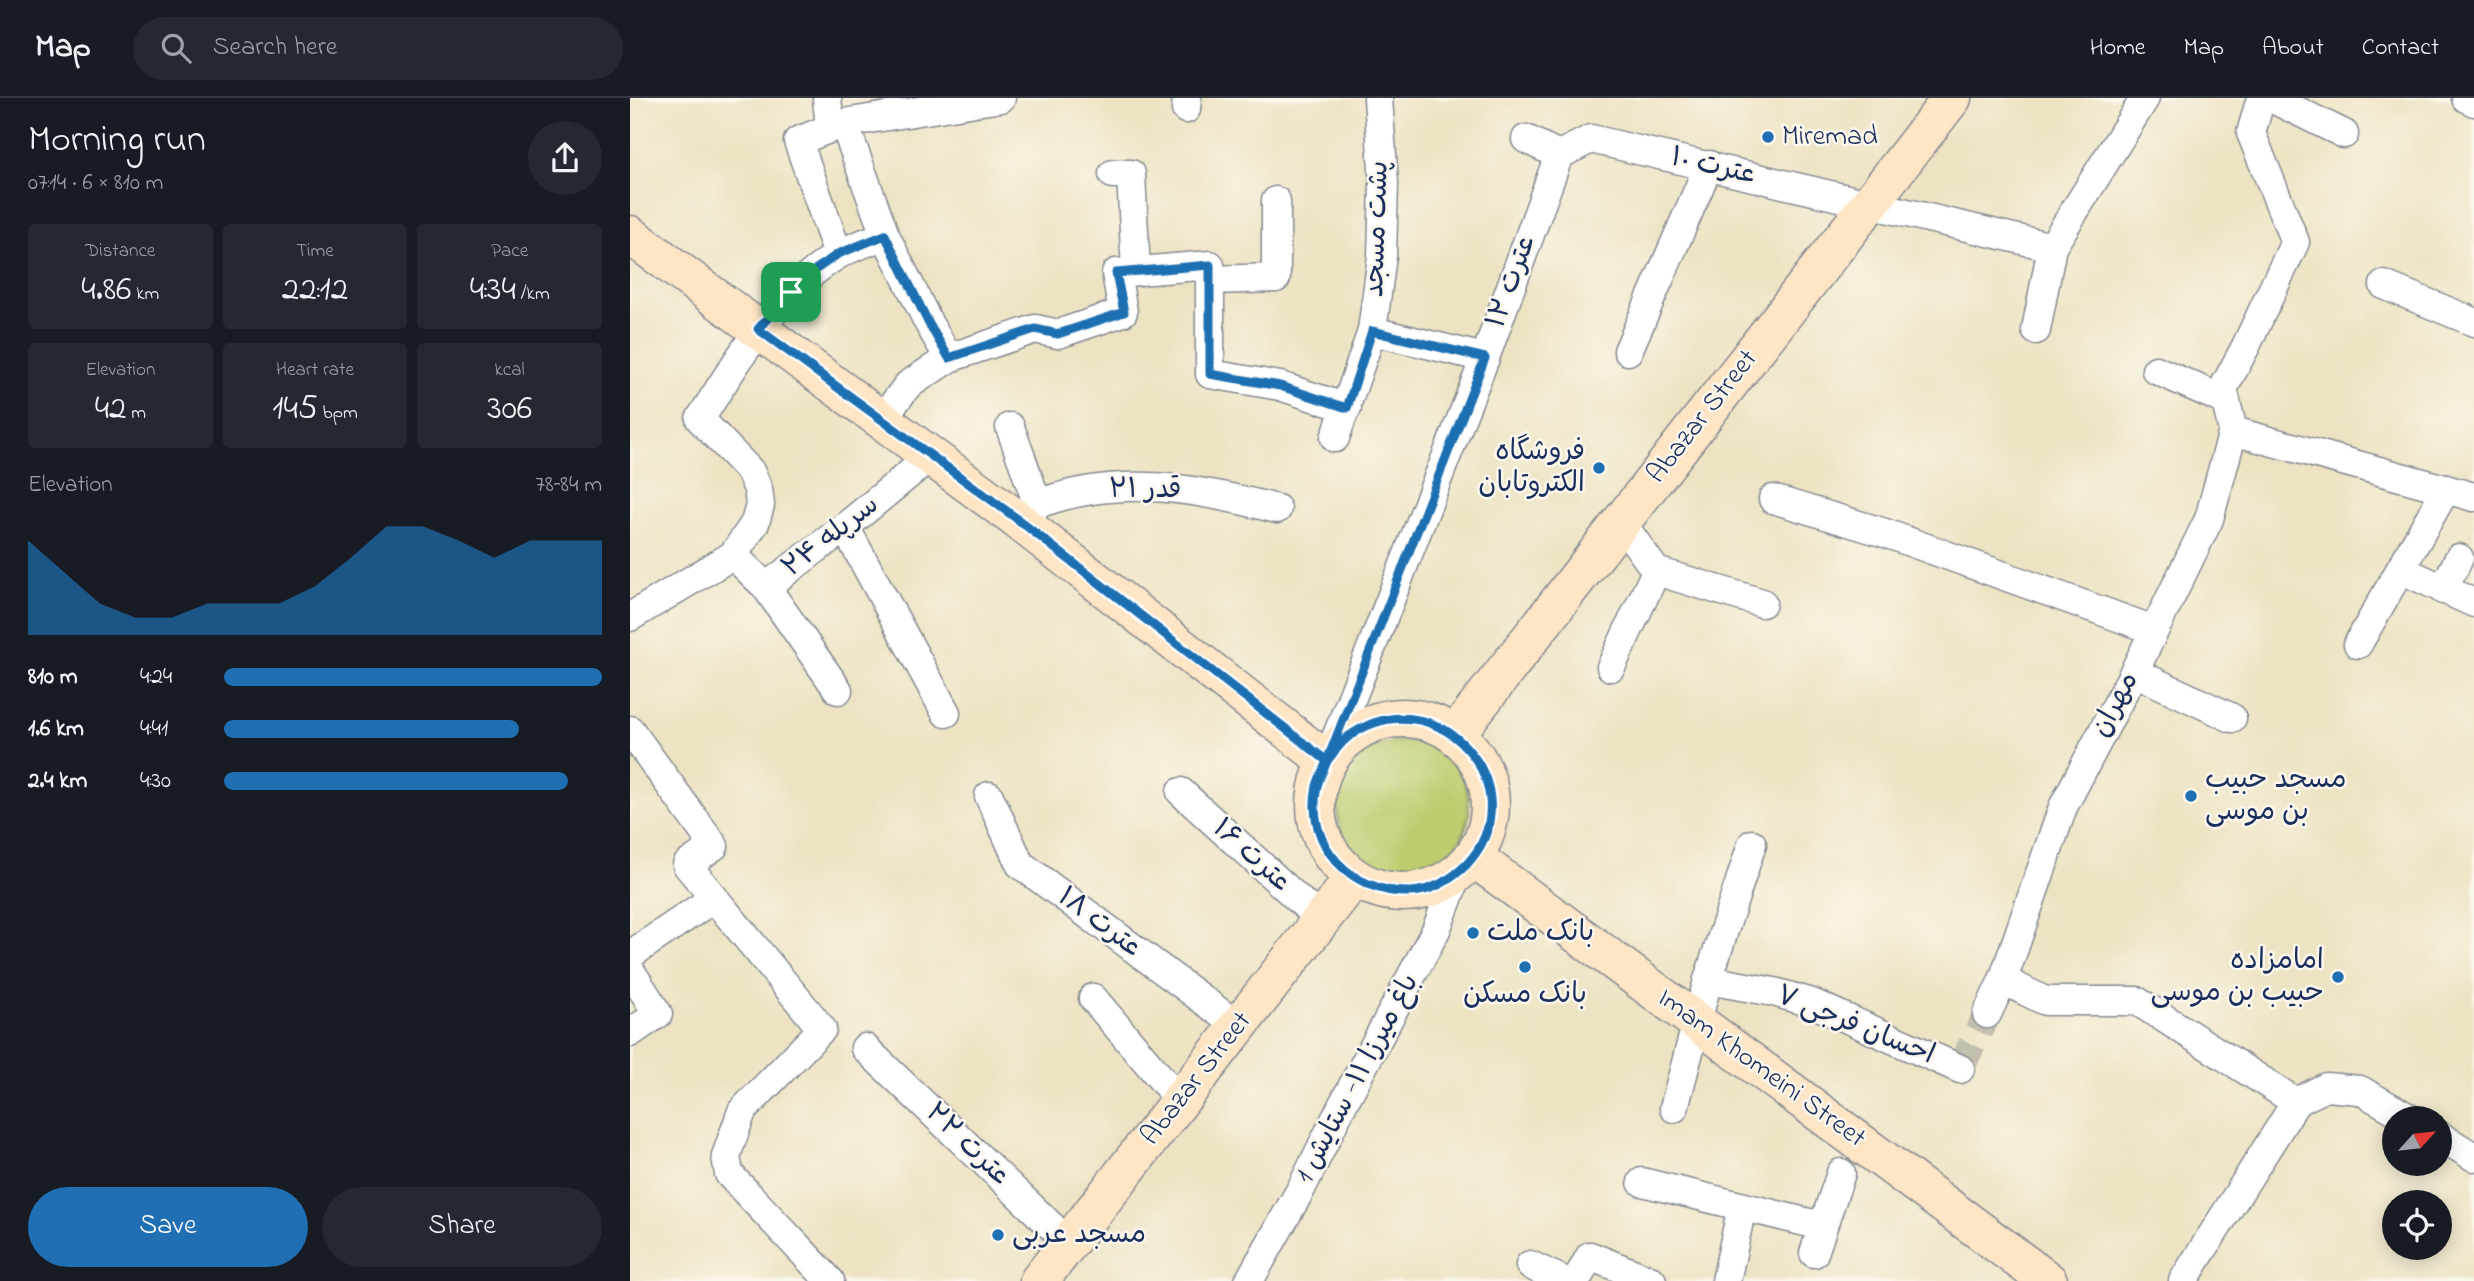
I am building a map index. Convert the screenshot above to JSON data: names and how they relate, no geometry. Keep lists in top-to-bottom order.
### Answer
{
  "streets": {
    "main road": ["Abazar Street", "Imam Khomeini Street"],
    "street": [
      "عترت ۱۰",
      "پشت مسجد",
      "عترت ۱۲",
      "قدر ۲۱",
      "سرپله ۲۴",
      "مهران",
      "عترت ۱۶",
      "عترت ۱۸",
      "احسان فرجی ۷",
      "باغ میرزا ۱۱- ستایش 1",
      "عترت ۲۲"
    ]
  },
  "crossings": [
    ["عترت ۱۰", "عترت ۱۲"],
    ["عترت ۱۰", "Abazar Street"],
    ["عترت ۱۲", "Abazar Street"],
    ["عترت ۱۲", "Imam Khomeini Street"],
    ["عترت ۱۲", "باغ میرزا ۱۱- ستایش 1"],
    ["Abazar Street", "عترت ۱۶"],
    ["Abazar Street", "عترت ۱۸"],
    ["Abazar Street", "Imam Khomeini Street"],
    ["Abazar Street", "باغ میرزا ۱۱- ستایش 1"],
    ["Abazar Street", "عترت ۲۲"],
    ["Imam Khomeini Street", "باغ میرزا ۱۱- ستایش 1"]
  ],
  "places": [
    "Miremad",
    "فروشگاه الکتروتابان",
    "مسجد حبیب بن موسی",
    "بانک ملت",
    "بانک مسکن",
    "امامزاده حبیب بن موسی",
    "مسجد عربی"
  ],
  "north": "top right",
  "page": {
    "header": "Map",
    "search": "Search here",
    "nav": [
      "Home",
      "Map",
      "About",
      "Contact"
    ],
    "heading": ["Morning run", "07:14 · 6 × 810 m"],
    "stats": [
      ["Distance", "4.86 km"],
      ["Time", "22:12"],
      ["Pace", "4:34 /km"],
      ["Elevation", "42 m"],
      ["Heart rate", "145 bpm"],
      ["kcal", "306"]
    ],
    "chart": ["Elevation", "78–84 m"],
    "list": [
      {
        "name": "810 m",
        "note": "4:24"
      },
      {
        "name": "1.6 km",
        "note": "4:41"
      },
      {
        "name": "2.4 km",
        "note": "4:30"
      }
    ],
    "buttons": ["Save", "Share"]
  }
}
